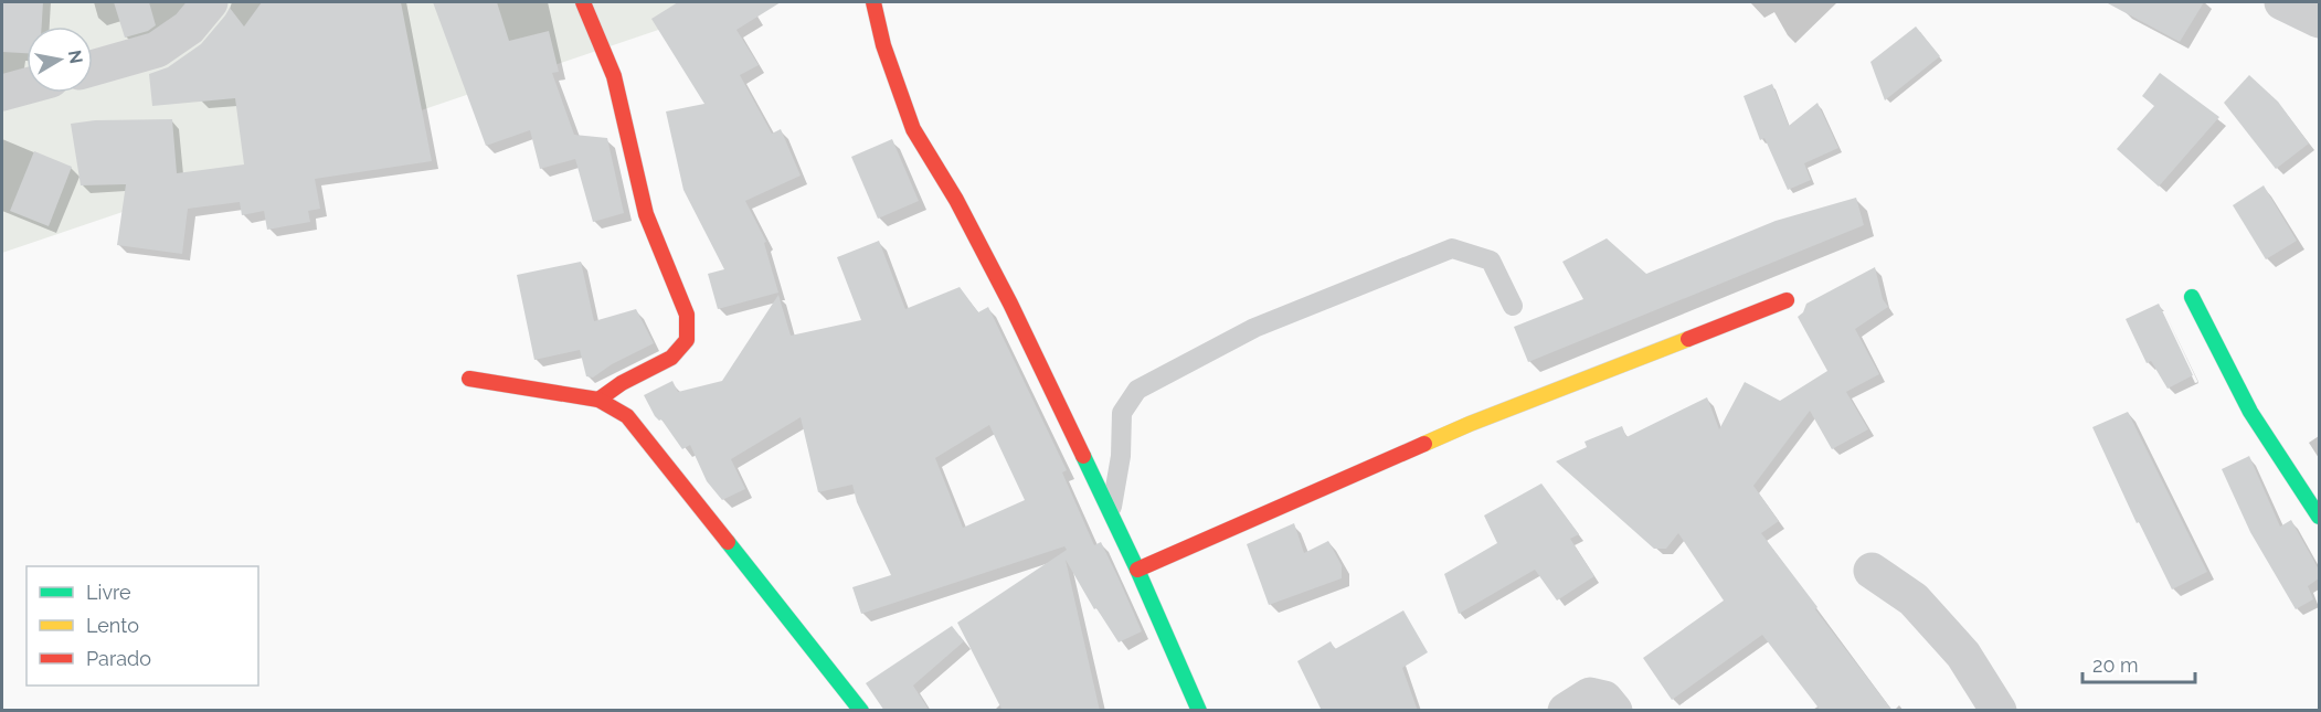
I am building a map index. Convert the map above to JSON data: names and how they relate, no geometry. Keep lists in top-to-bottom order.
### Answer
{
  "legend": ["Livre", "Lento", "Parado"],
  "scale_bar": "20 m",
  "north": "right"
}
